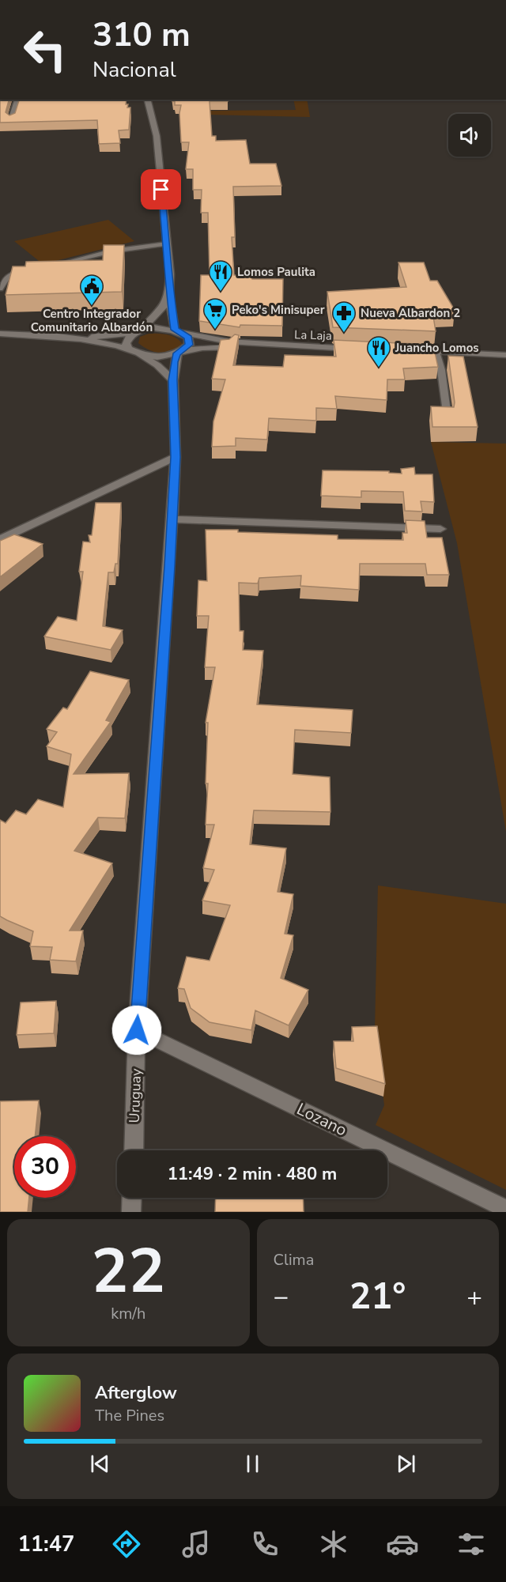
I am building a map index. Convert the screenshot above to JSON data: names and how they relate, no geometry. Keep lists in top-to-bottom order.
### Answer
{
  "streets": {
    "street": ["La Laja", "Uruguay", "Lozano"]
  },
  "crossings": [
    ["La Laja", "Uruguay"],
    ["Uruguay", "Lozano"]
  ],
  "places": {
    "restaurant": ["Lomos Paulita", "Juancho Lomos"],
    "public building": ["Centro Integrador Comunitario Albardón"],
    "supermarket": ["Peko's Minisuper"],
    "pharmacy": ["Nueva Albardon 2"]
  },
  "page": {
    "turn": ["310 m", "Nacional"],
    "limit": "30",
    "trip": "11:49 · 2 min · 480 m",
    "tile": [
      ["22", "km/h"],
      "Clima"
    ],
    "heat": ["−", "21°", "+"],
    "song": ["Afterglow", "The Pines"],
    "tabs": "11:47"
  }
}
